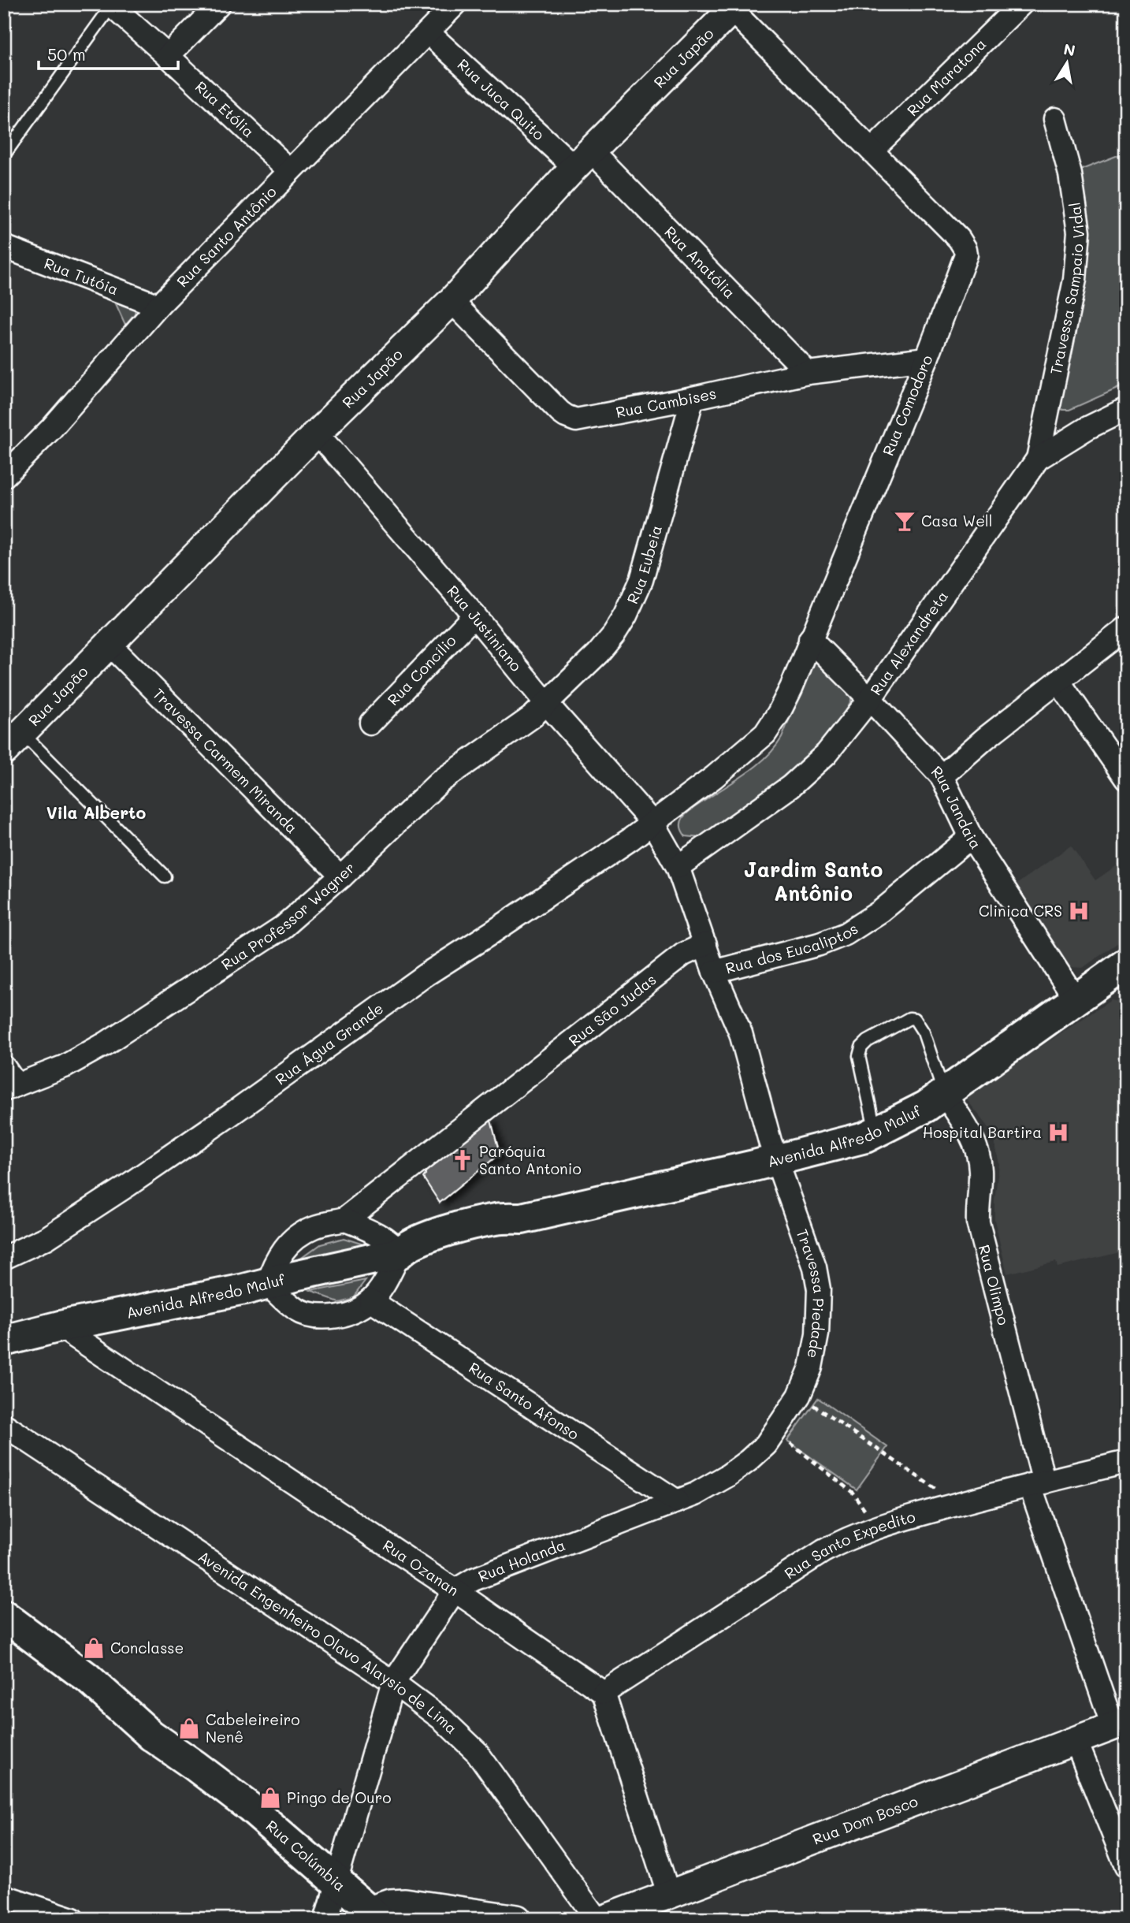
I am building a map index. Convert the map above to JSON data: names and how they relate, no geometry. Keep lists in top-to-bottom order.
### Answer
{
  "streets": {
    "main road": ["Avenida Alfredo Maluf", "Rua Colúmbia"],
    "street": [
      "Rua Japão",
      "Rua Maratona",
      "Rua Juca Quito",
      "Rua Etólia",
      "Rua Santo Antônio",
      "Rua Anatólia",
      "Rua Tutóia",
      "Travessa Sampaio Vidal",
      "Rua Cambises",
      "Rua Comodoro",
      "Rua Eubeia",
      "Rua Justiniano",
      "Rua Alexandreta",
      "Rua Concílio",
      "Travessa Carmem Miranda",
      "Rua Jandaia",
      "Rua Professor Wagner",
      "Rua dos Eucaliptos",
      "Rua São Judas",
      "Rua Água Grande",
      "Rua Olimpo",
      "Travessa Piedade",
      "Rua Santo Afonso",
      "Rua Santo Expedito",
      "Rua Holanda",
      "Rua Ozanan",
      "Avenida Engenheiro Olavo Alaysio de Lima",
      "Rua Dom Bosco"
    ]
  },
  "crossings": [
    ["Rua Japão", "Rua Juca Quito"],
    ["Rua Japão", "Rua Anatólia"],
    ["Rua Japão", "Rua Cambises"],
    ["Rua Japão", "Rua Comodoro"],
    ["Rua Japão", "Rua Justiniano"],
    ["Rua Japão", "Travessa Carmem Miranda"],
    ["Rua Maratona", "Rua Comodoro"],
    ["Rua Juca Quito", "Rua Santo Antônio"],
    ["Rua Juca Quito", "Rua Anatólia"],
    ["Rua Etólia", "Rua Santo Antônio"],
    ["Rua Santo Antônio", "Rua Tutóia"],
    ["Rua Anatólia", "Rua Cambises"],
    ["Travessa Sampaio Vidal", "Rua Alexandreta"],
    ["Rua Cambises", "Rua Comodoro"],
    ["Rua Cambises", "Rua Eubeia"],
    ["Rua Comodoro", "Rua Justiniano"],
    ["Rua Comodoro", "Rua Jandaia"],
    ["Rua Comodoro", "Rua Água Grande"],
    ["Rua Eubeia", "Rua Justiniano"],
    ["Rua Eubeia", "Rua Professor Wagner"],
    ["Rua Justiniano", "Rua Alexandreta"],
    ["Rua Justiniano", "Rua Concílio"],
    ["Rua Justiniano", "Rua Professor Wagner"],
    ["Rua Justiniano", "Rua São Judas"],
    ["Rua Justiniano", "Rua Água Grande"],
    ["Rua Alexandreta", "Rua Jandaia"],
    ["Travessa Carmem Miranda", "Rua Professor Wagner"],
    ["Rua Jandaia", "Rua dos Eucaliptos"],
    ["Rua Jandaia", "Avenida Alfredo Maluf"],
    ["Avenida Alfredo Maluf", "Rua Olimpo"],
    ["Avenida Alfredo Maluf", "Travessa Piedade"],
    ["Avenida Alfredo Maluf", "Rua Ozanan"],
    ["Rua Olimpo", "Rua Santo Expedito"],
    ["Rua Olimpo", "Rua Dom Bosco"],
    ["Travessa Piedade", "Rua Santo Afonso"],
    ["Travessa Piedade", "Rua Holanda"],
    ["Rua Santo Afonso", "Rua Holanda"],
    ["Rua Santo Expedito", "Rua Ozanan"],
    ["Rua Holanda", "Rua Ozanan"],
    ["Rua Holanda", "Avenida Engenheiro Olavo Alaysio de Lima"],
    ["Rua Holanda", "Rua Colúmbia"]
  ],
  "districts": ["Vila Alberto", "Jardim Santo Antônio"],
  "places": {
    "bar": ["Casa Well"],
    "hospital": ["Clinica CRS", "Hospital Bartira"],
    "church": ["Paróquia Santo Antonio"],
    "shop": ["Conclasse", "Cabeleireiro Nenê", "Pingo de Ouro"]
  },
  "scale_bar": "50 m",
  "north": "top"
}
